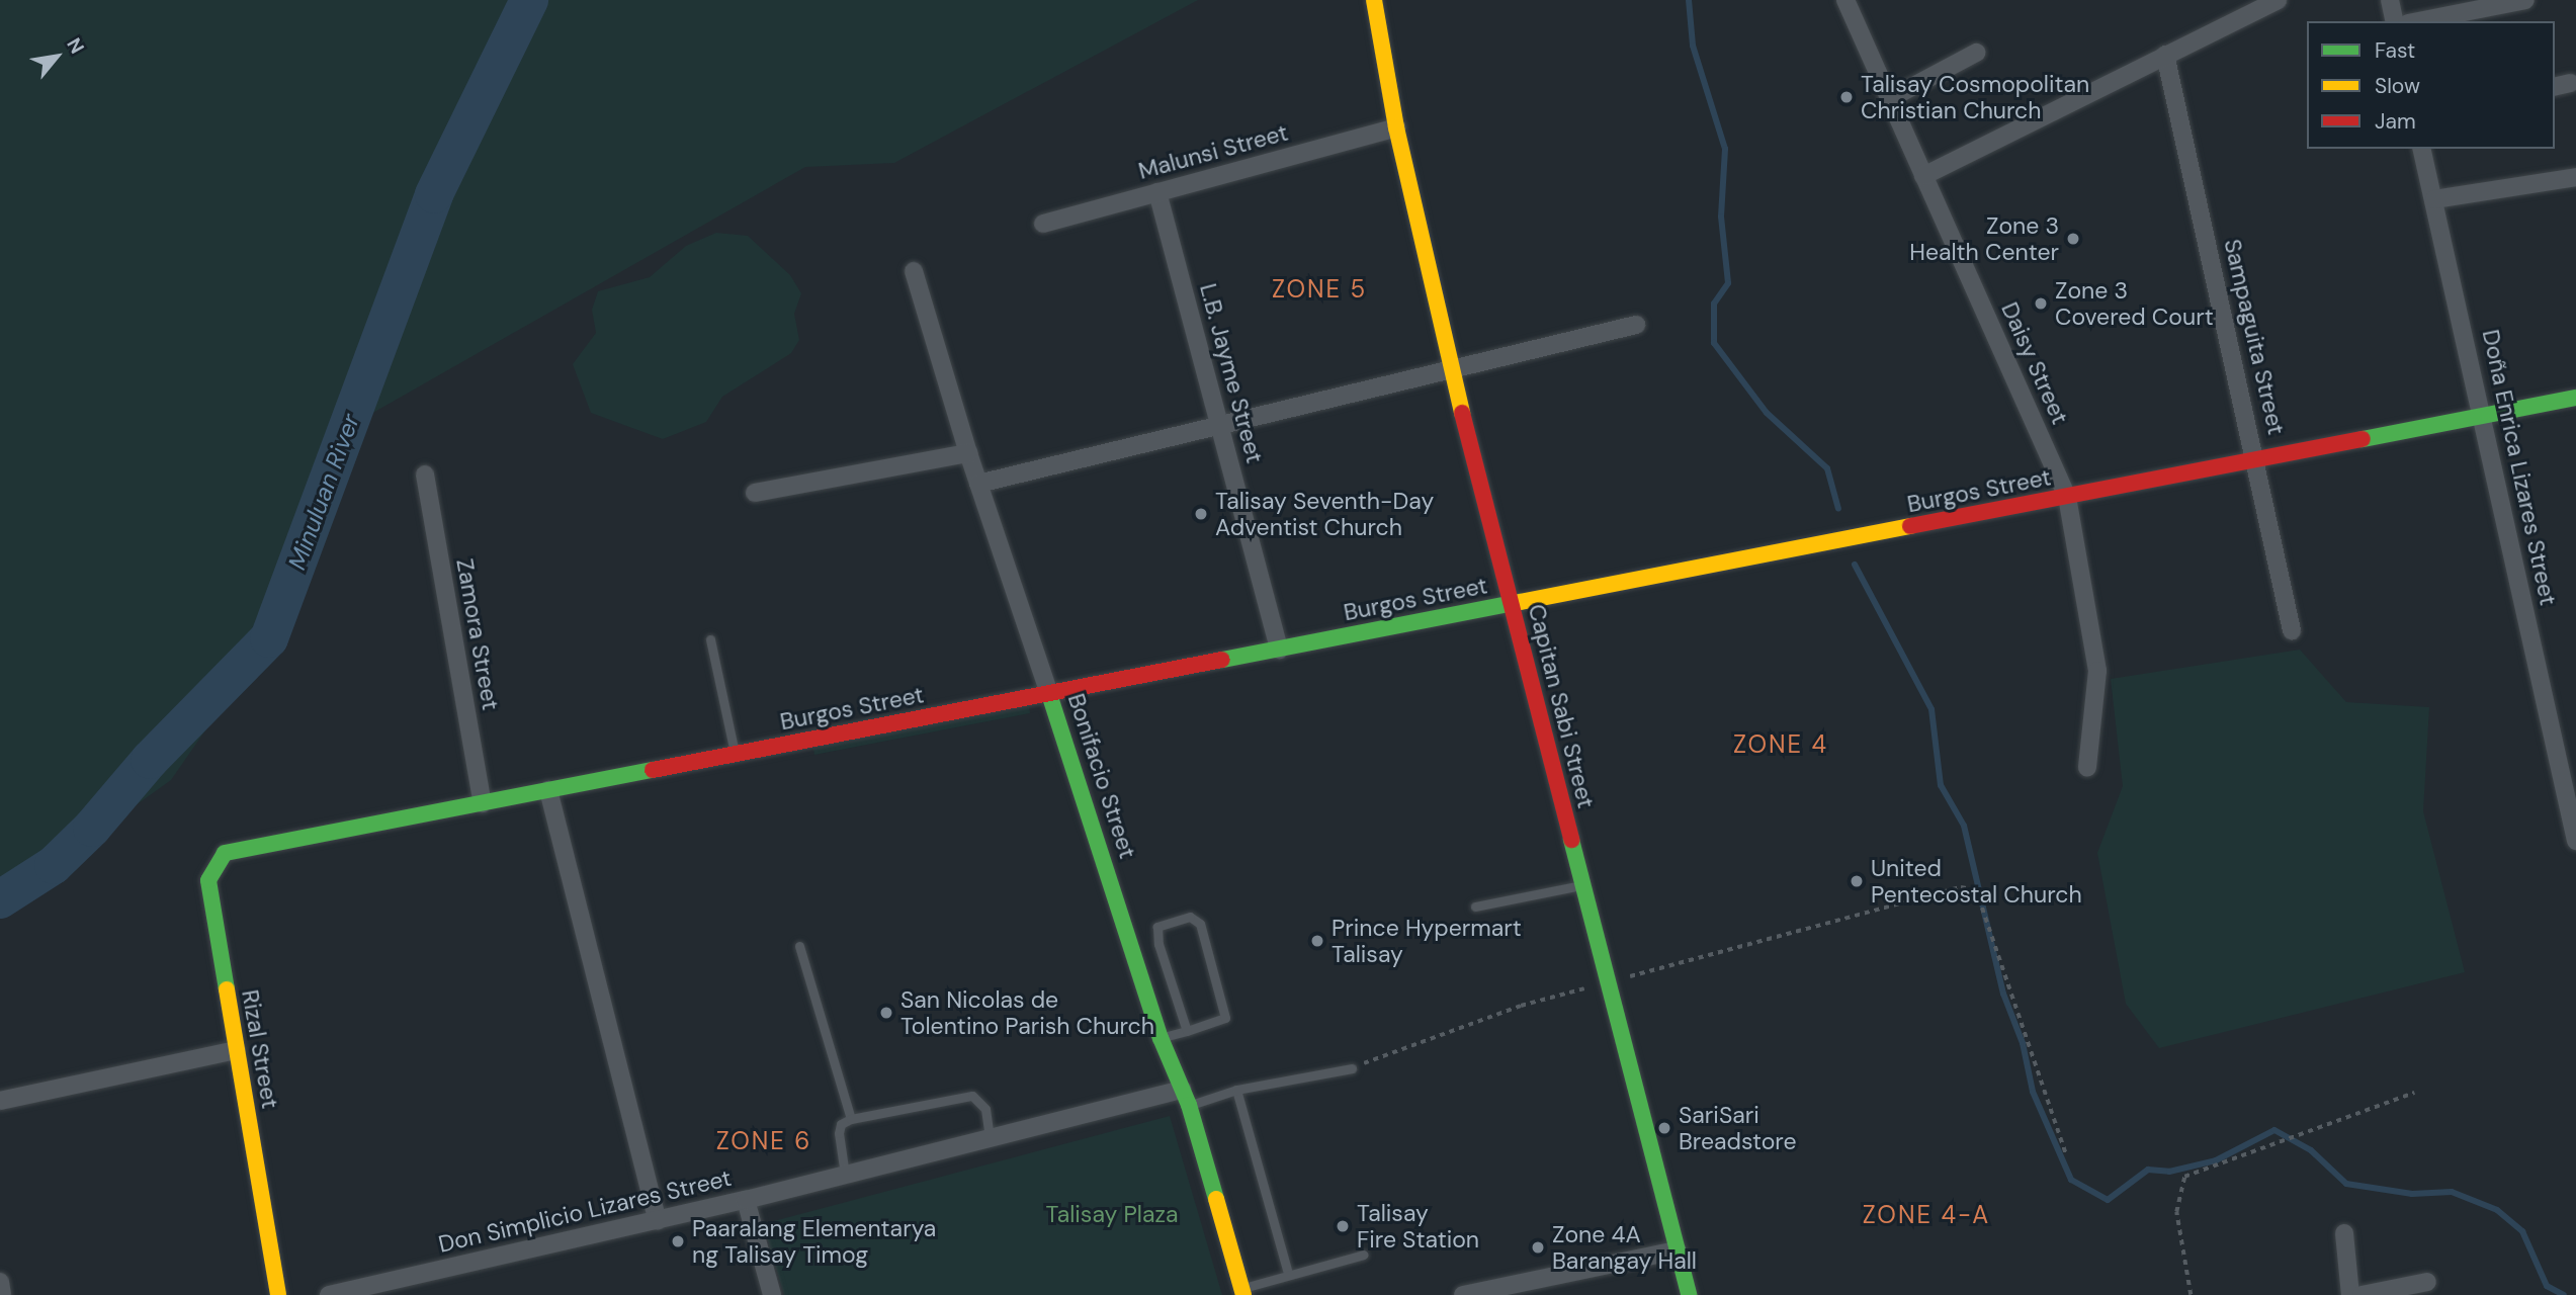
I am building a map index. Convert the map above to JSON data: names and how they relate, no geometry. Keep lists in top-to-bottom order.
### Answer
{
  "streets": {
    "street": [
      "Malunsi Street",
      "Sampaguita Street",
      "Daisy Street",
      "L.B. Jayme Street",
      "Doña Enrica Lizares Street",
      "Burgos Street",
      "Zamora Street",
      "Capitan Sabi Street",
      "Bonifacio Street",
      "Rizal Street",
      "Don Simplicio Lizares Street"
    ]
  },
  "crossings": [
    ["Malunsi Street", "L.B. Jayme Street"],
    ["Malunsi Street", "Capitan Sabi Street"],
    ["Sampaguita Street", "Burgos Street"],
    ["Daisy Street", "Burgos Street"],
    ["L.B. Jayme Street", "Burgos Street"],
    ["Doña Enrica Lizares Street", "Burgos Street"],
    ["Burgos Street", "Zamora Street"],
    ["Burgos Street", "Capitan Sabi Street"],
    ["Burgos Street", "Bonifacio Street"],
    ["Burgos Street", "Rizal Street"],
    ["Bonifacio Street", "Don Simplicio Lizares Street"]
  ],
  "districts": [
    "ZONE 5",
    "ZONE 4",
    "ZONE 6",
    "ZONE 4-A"
  ],
  "water": ["Minuluan River"],
  "parks": ["Talisay Plaza"],
  "places": [
    "Talisay Cosmopolitan Christian Church",
    "Zone 3 Health Center",
    "Zone 3 Covered Court",
    "Talisay Seventh-Day Adventist Church",
    "United Pentecostal Church",
    "Prince Hypermart Talisay",
    "San Nicolas de Tolentino Parish Church",
    "SariSari Breadstore",
    "Talisay Fire Station",
    "Paaralang Elementarya ng Talisay Timog",
    "Zone 4A Barangay Hall"
  ],
  "legend": ["Fast", "Slow", "Jam"],
  "north": "top right"
}
